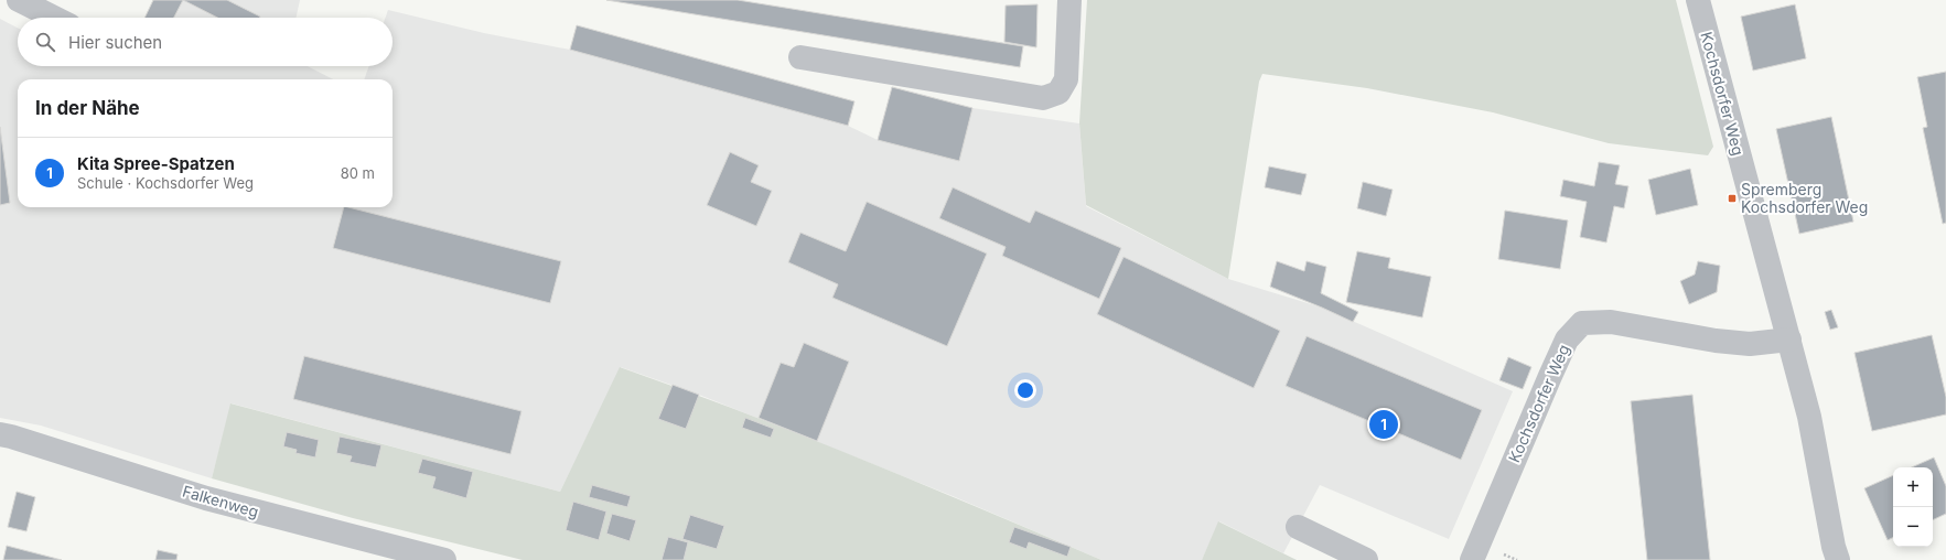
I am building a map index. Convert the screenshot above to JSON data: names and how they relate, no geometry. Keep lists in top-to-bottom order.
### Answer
{
  "streets": {
    "street": ["Kochsdorfer Weg", "Falkenweg"]
  },
  "places": {
    "transit": ["Spremberg Kochsdorfer Weg"]
  },
  "page": {
    "search": "Hier suchen",
    "heading": "In der Nähe",
    "list": [
      {
        "mark": "1",
        "name": "Kita Spree-Spatzen",
        "note": "Schule · Kochsdorfer Weg",
        "value": "80 m"
      }
    ],
    "pins": "1",
    "map_buttons": ["+", "−"]
  }
}
